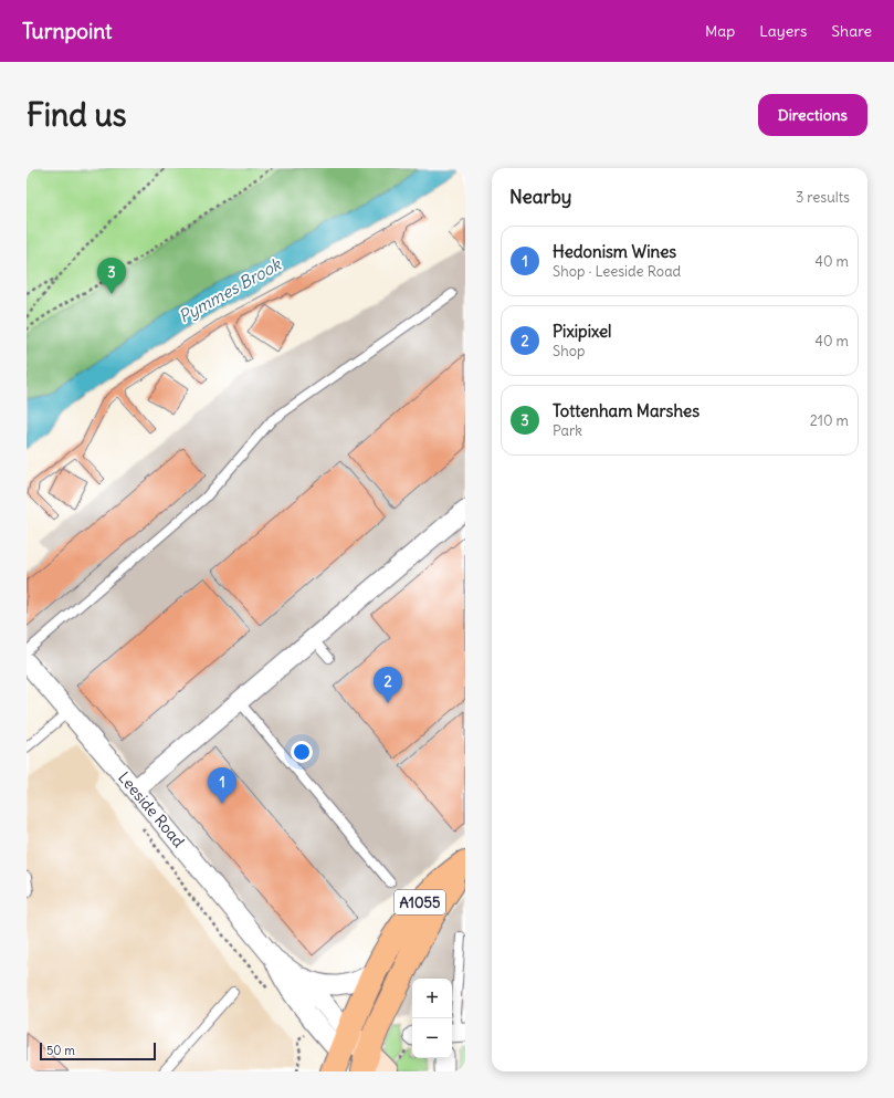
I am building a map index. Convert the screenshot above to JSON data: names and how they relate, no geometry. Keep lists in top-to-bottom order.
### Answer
{
  "streets": {
    "main road": ["A1055"],
    "street": ["Leeside Road"]
  },
  "crossings": [
    ["Leeside Road", "A1055"]
  ],
  "water": ["Pymmes Brook"],
  "scale_bar": "50 m",
  "page": {
    "header": "Turnpoint",
    "nav": ["Map", "Layers", "Share"],
    "buttons": "Directions",
    "title": "Find us",
    "heading": ["Nearby", "3 results"],
    "list": [
      {
        "mark": "1",
        "name": "Hedonism Wines",
        "note": "Shop · Leeside Road",
        "value": "40 m"
      },
      {
        "mark": "2",
        "name": "Pixipixel",
        "note": "Shop",
        "value": "40 m"
      },
      {
        "mark": "3",
        "name": "Tottenham Marshes",
        "note": "Park",
        "value": "210 m"
      }
    ],
    "pins": ["3", "2", "1"],
    "map_buttons": ["+", "−"],
    "scale": "50 m"
  }
}
